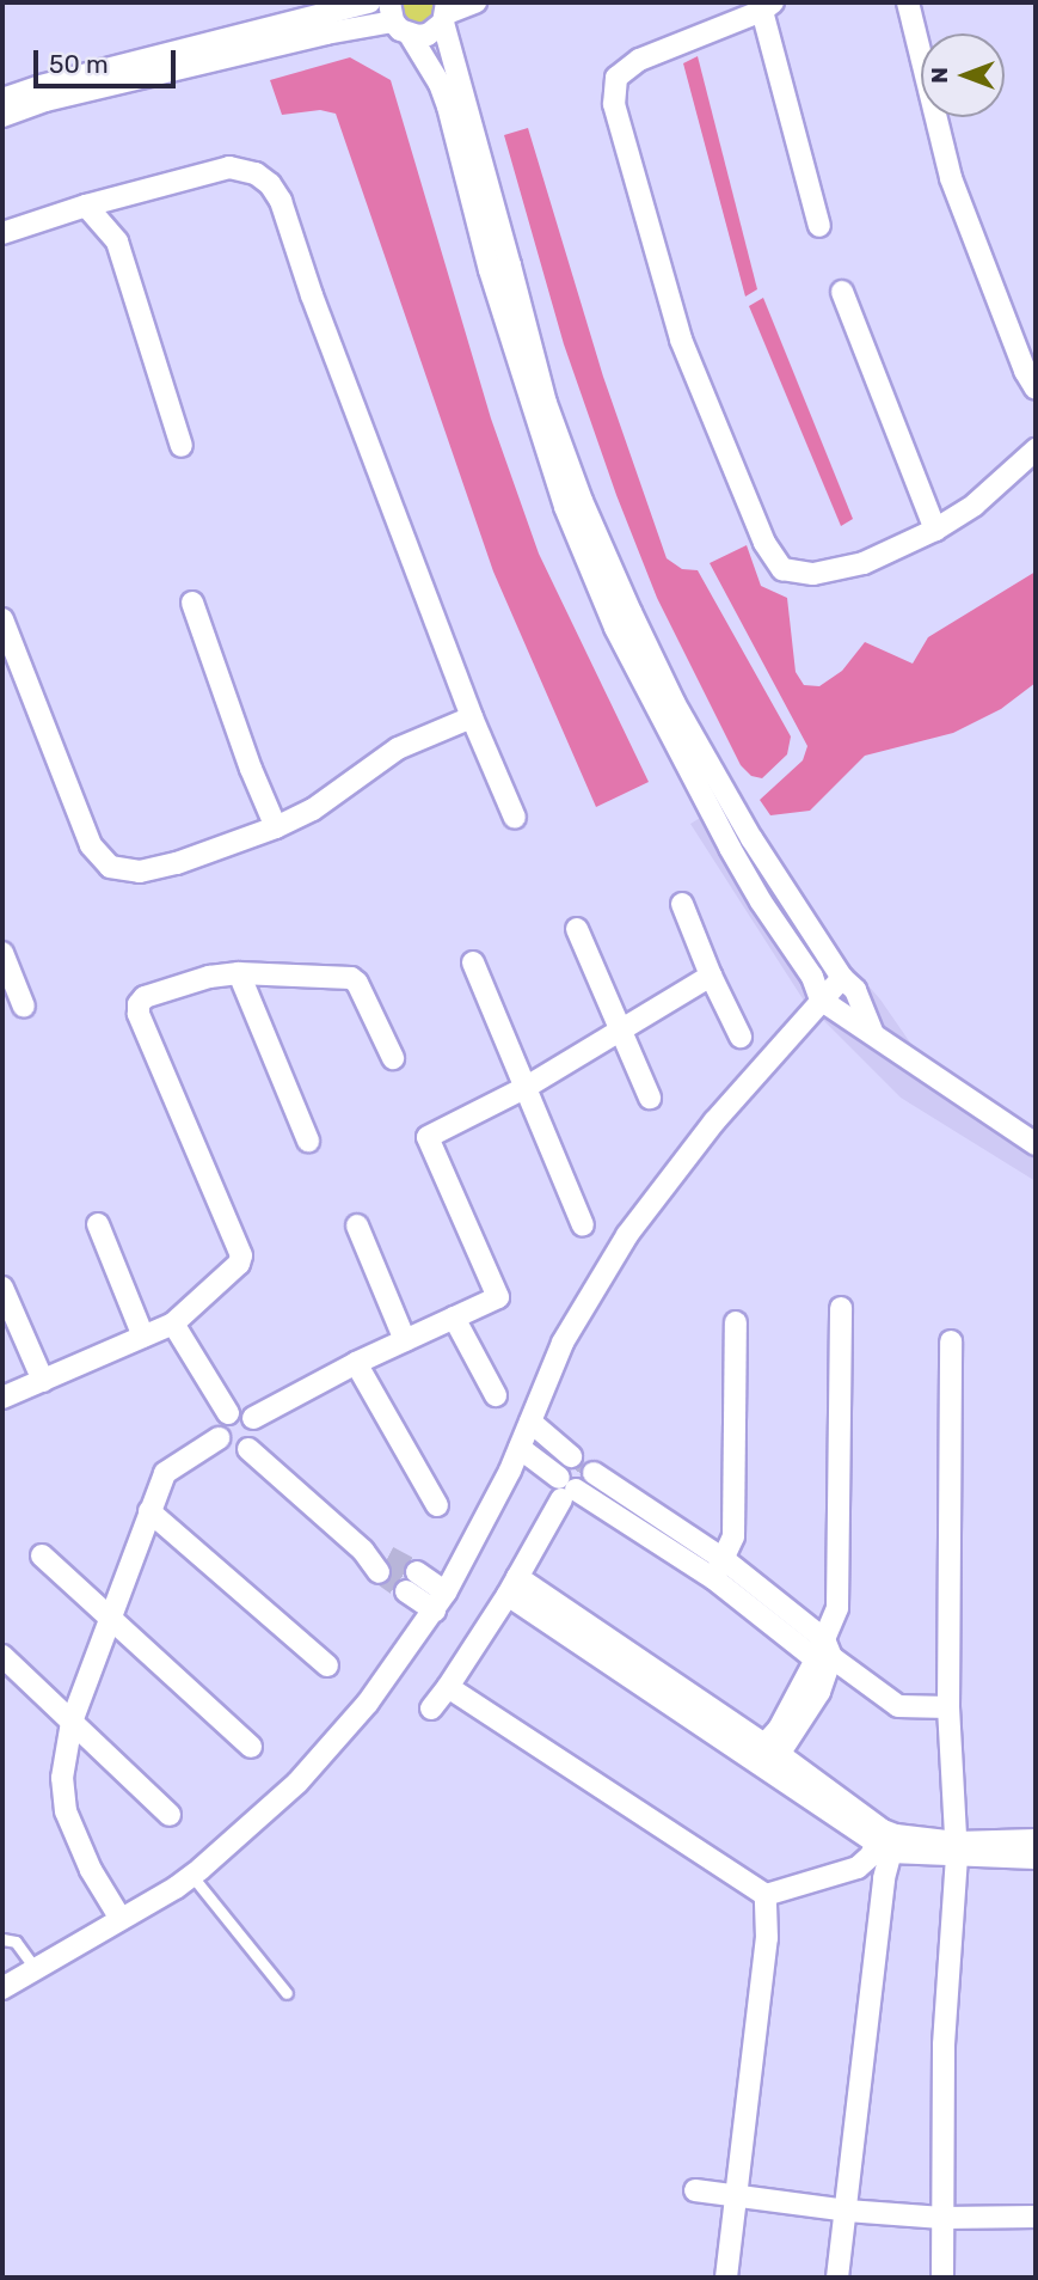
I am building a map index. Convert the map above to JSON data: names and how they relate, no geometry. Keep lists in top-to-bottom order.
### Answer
{
  "scale_bar": "50 m",
  "north": "left"
}
